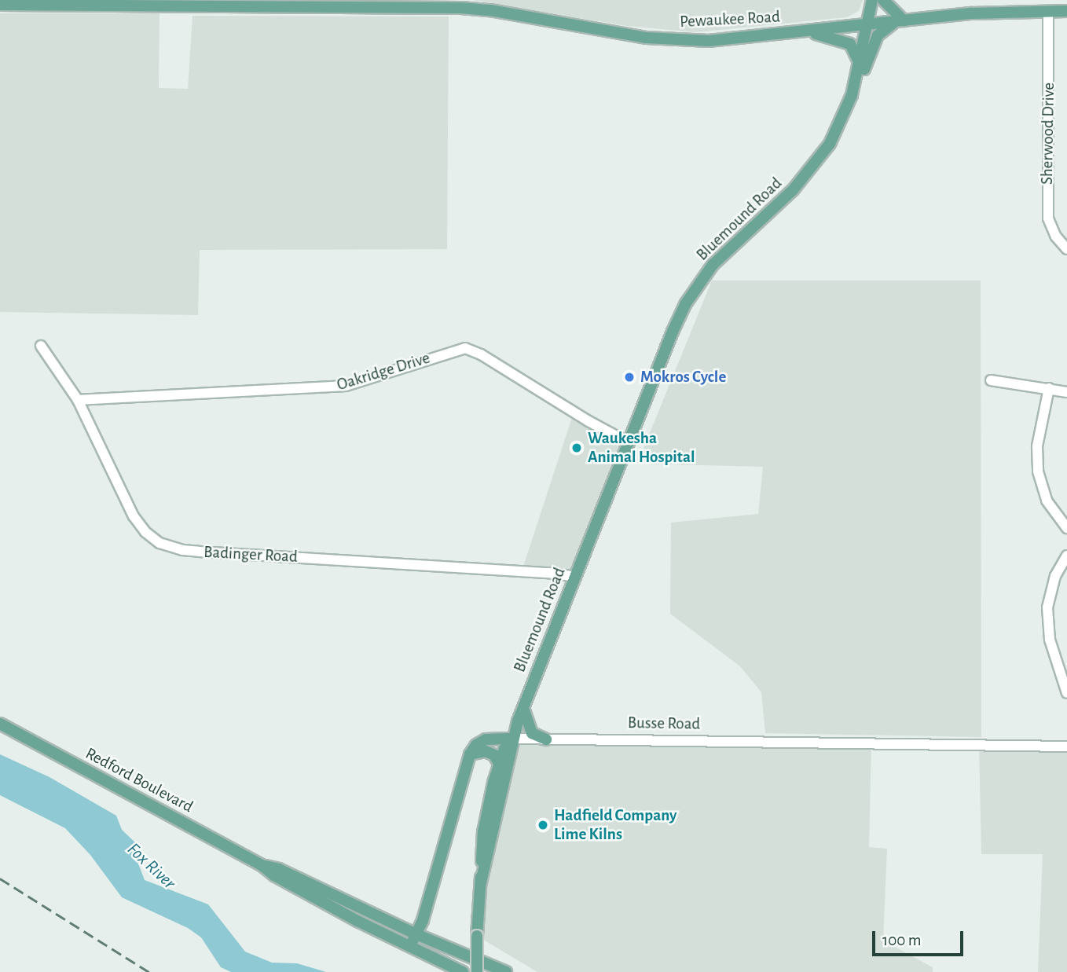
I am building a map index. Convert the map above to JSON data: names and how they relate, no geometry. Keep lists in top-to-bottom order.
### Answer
{
  "streets": {
    "main road": [
      "Pewaukee Road",
      "Bluemound Road",
      "Busse Road",
      "Redford Boulevard"
    ],
    "street": ["Sherwood Drive", "Oakridge Drive", "Badinger Road"]
  },
  "crossings": [
    ["Pewaukee Road", "Sherwood Drive"],
    ["Pewaukee Road", "Bluemound Road"],
    ["Bluemound Road", "Oakridge Drive"],
    ["Bluemound Road", "Badinger Road"],
    ["Bluemound Road", "Busse Road"],
    ["Oakridge Drive", "Badinger Road"]
  ],
  "water": ["Fox River"],
  "places": ["Mokros Cycle", "Waukesha Animal Hospital", "Hadfield Company Lime Kilns"],
  "scale_bar": "100 m"
}
